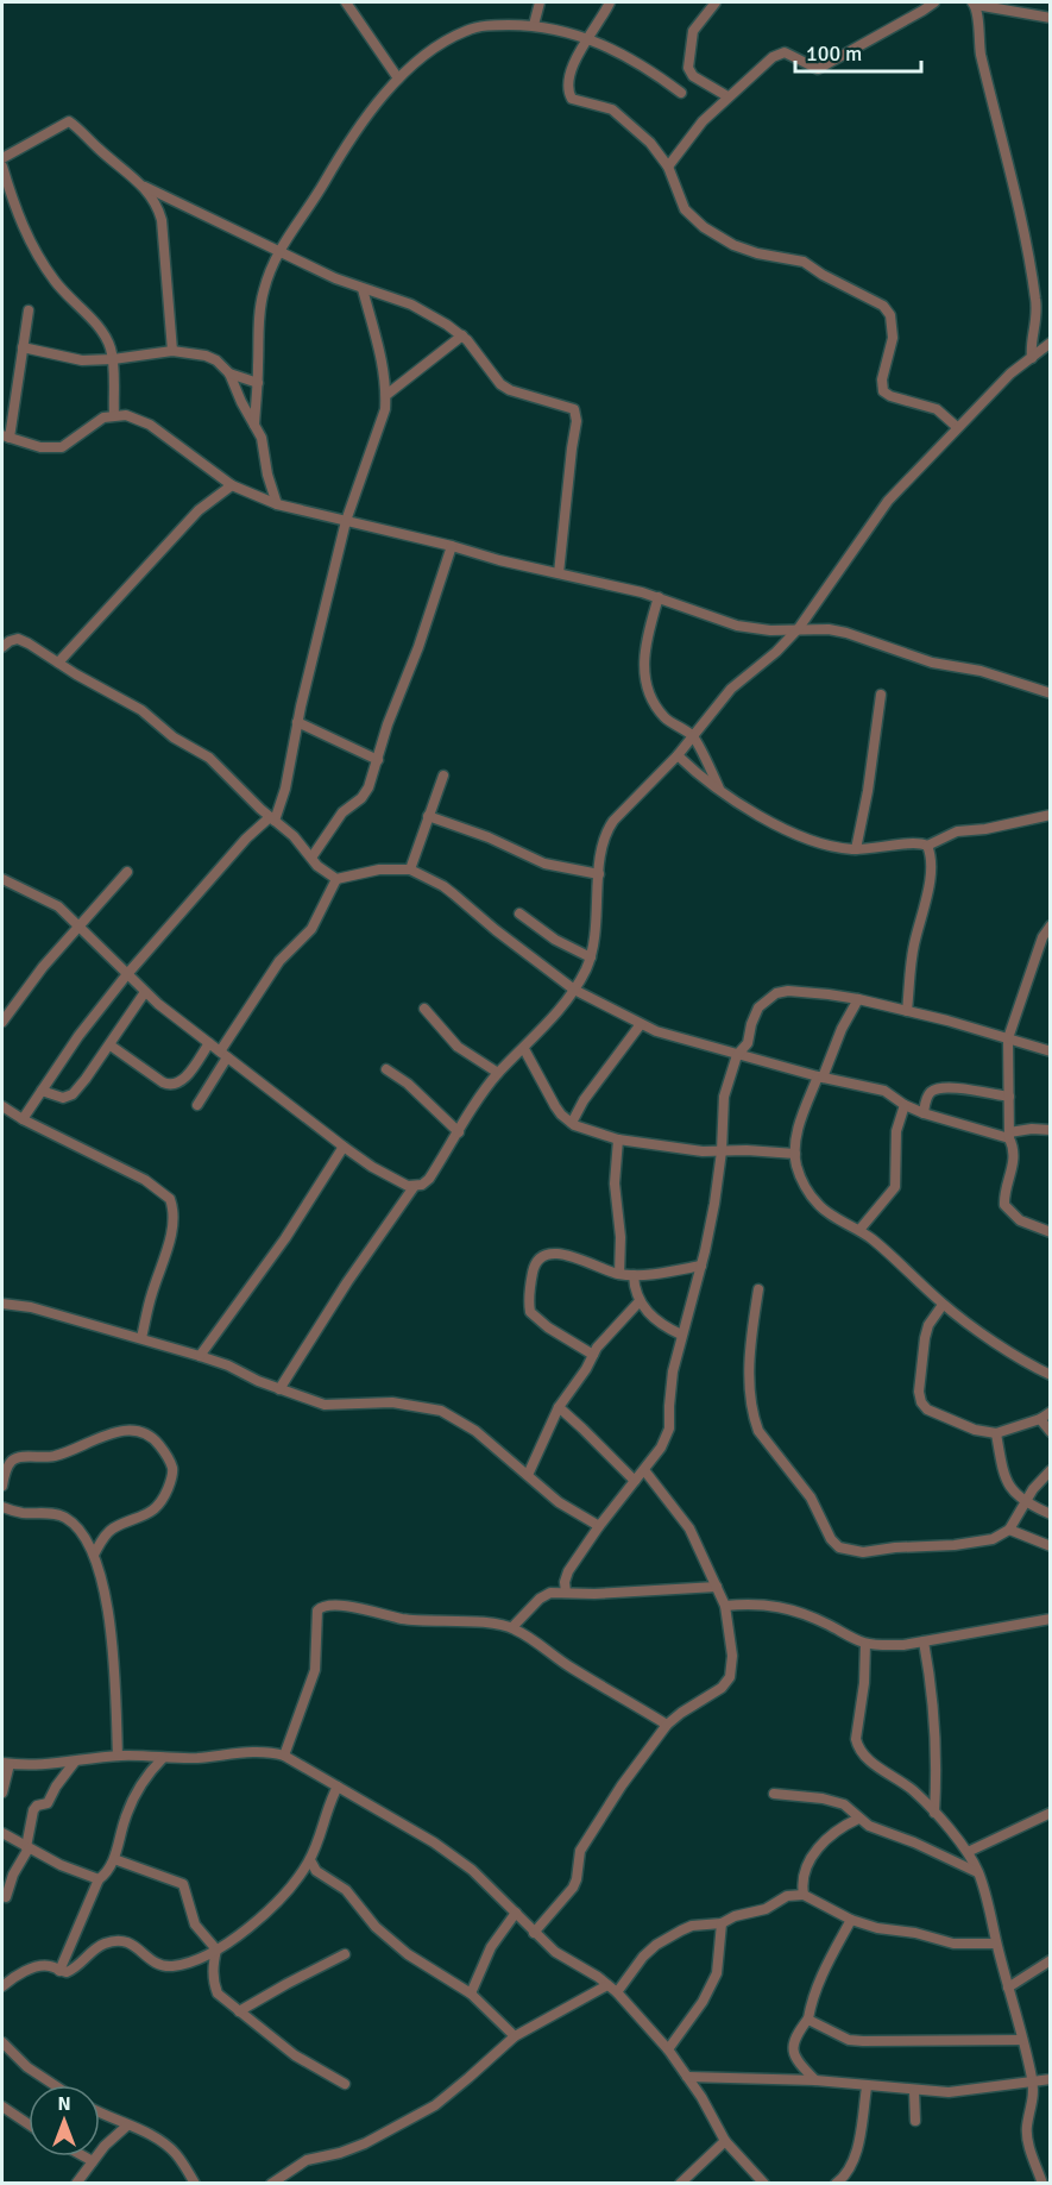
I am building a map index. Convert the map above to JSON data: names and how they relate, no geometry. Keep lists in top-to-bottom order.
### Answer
{
  "scale_bar": "100 m",
  "north": "top"
}
